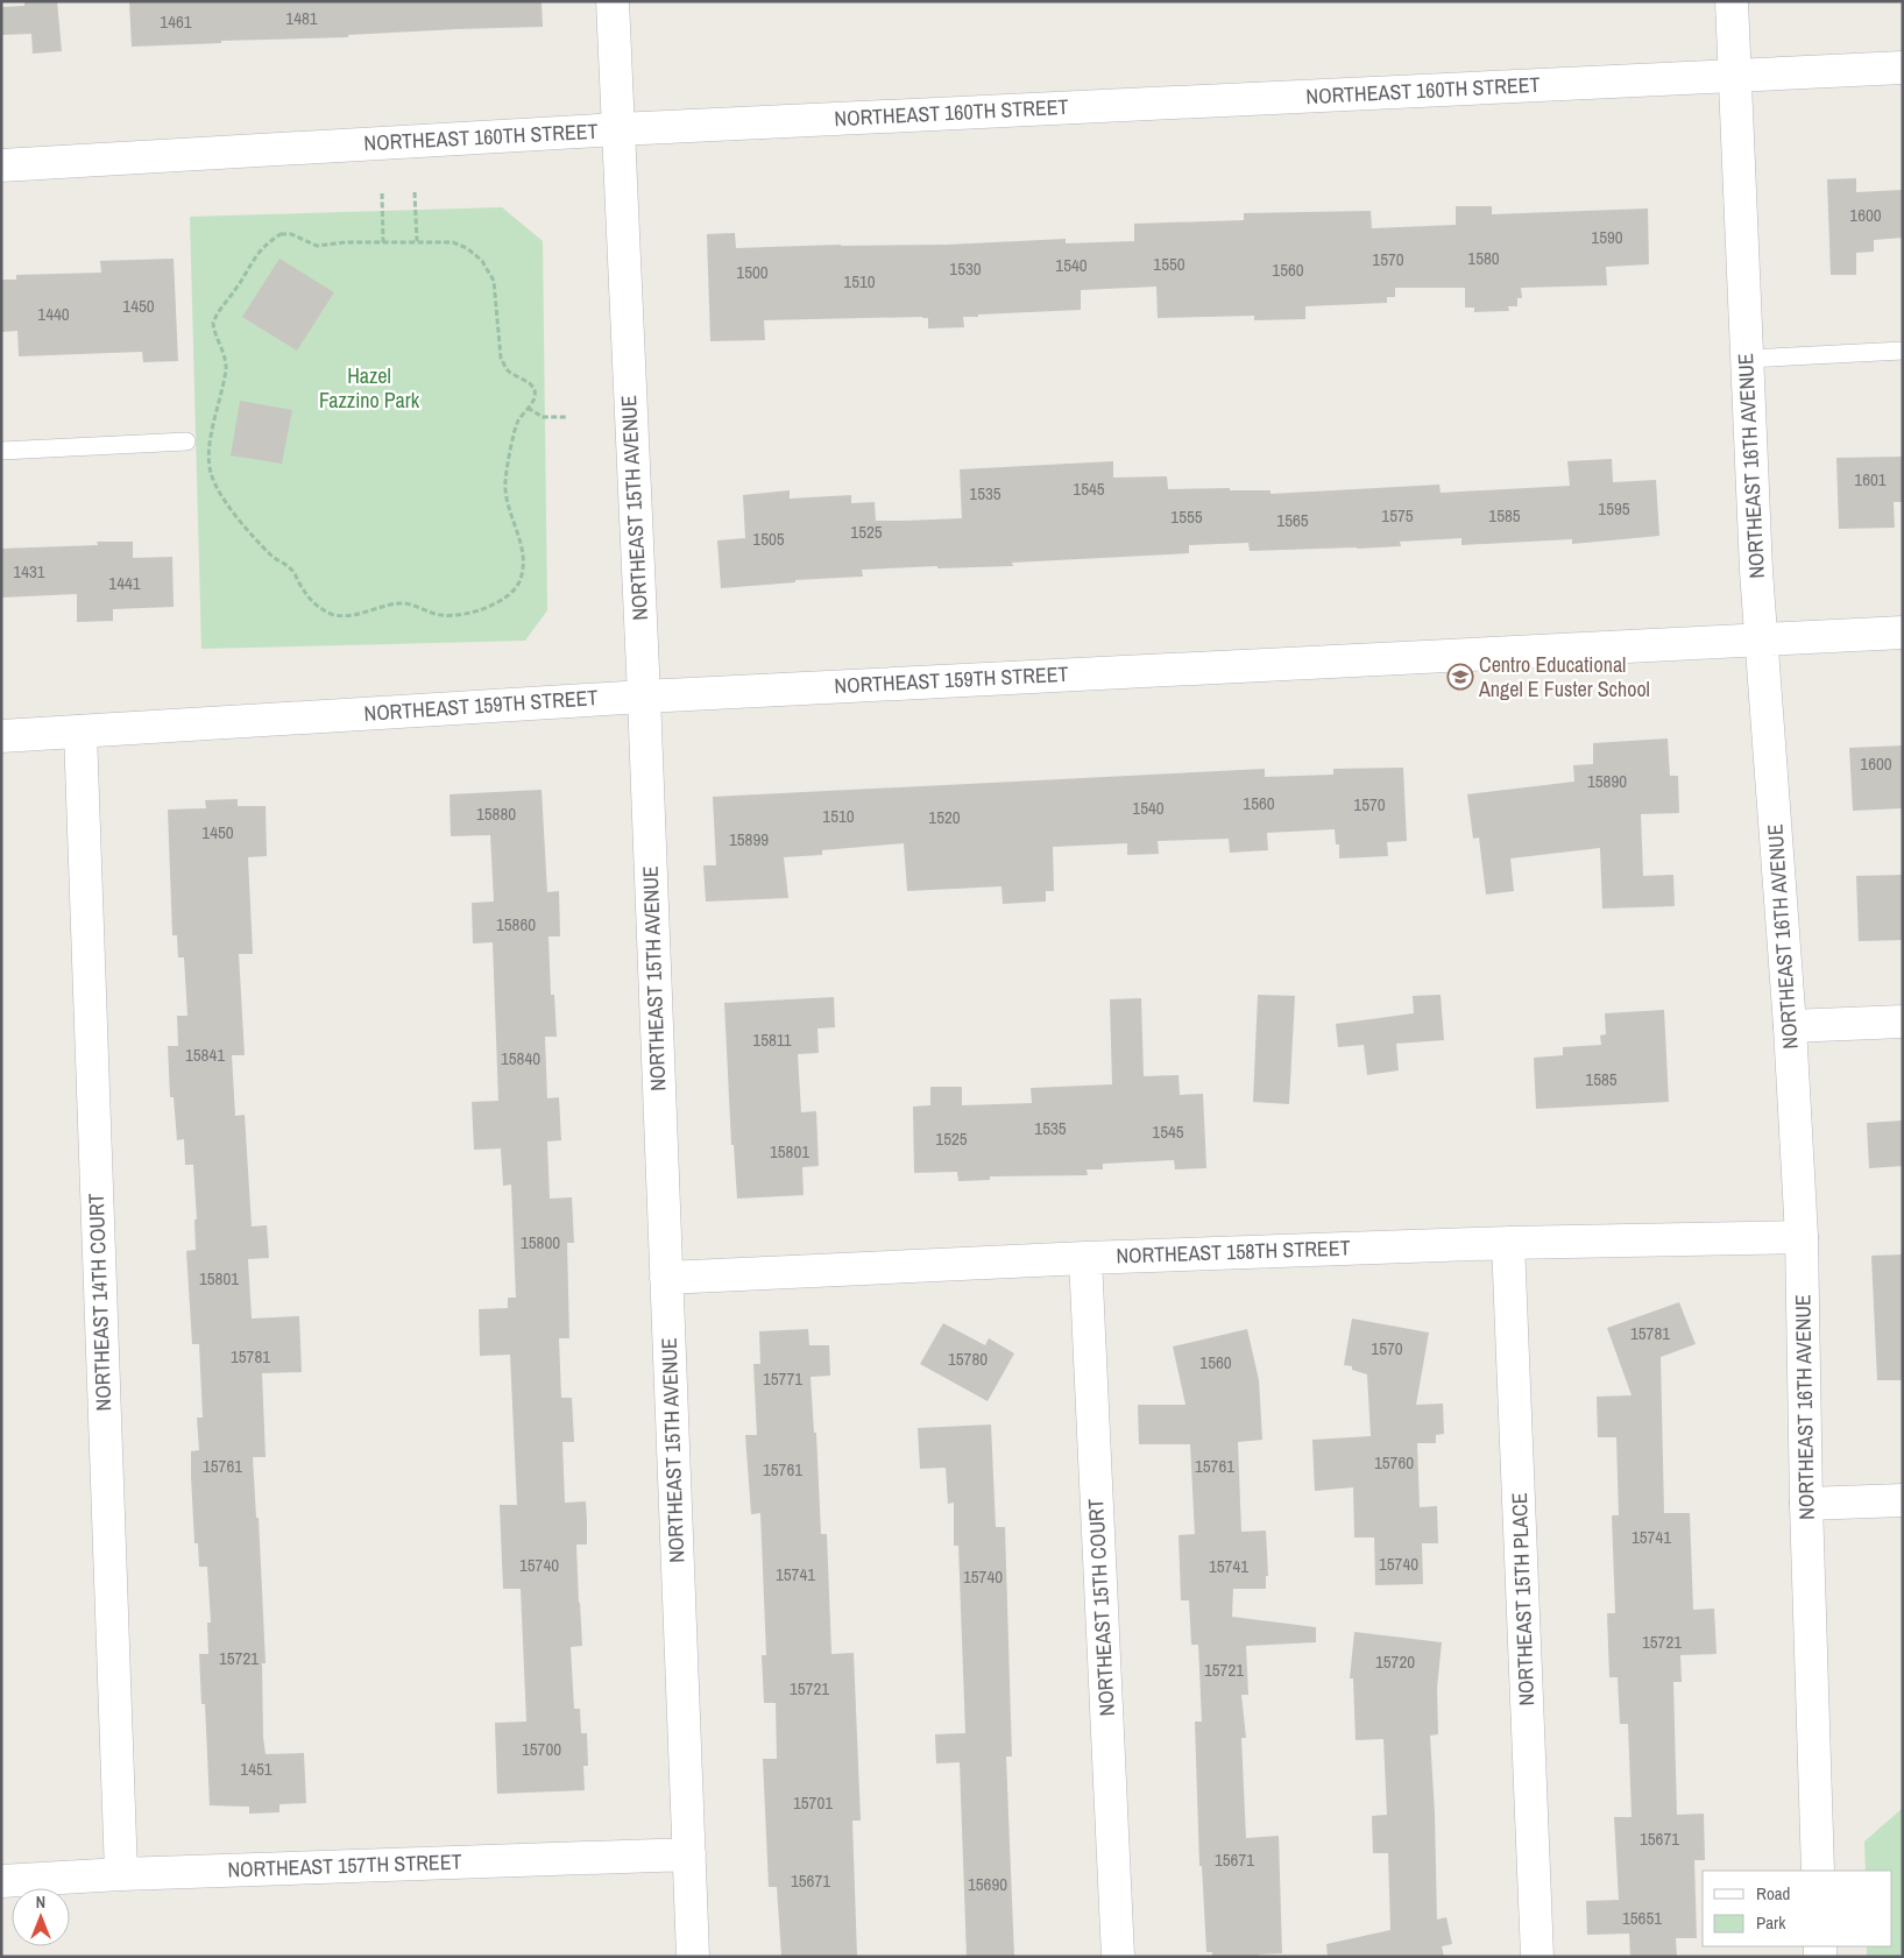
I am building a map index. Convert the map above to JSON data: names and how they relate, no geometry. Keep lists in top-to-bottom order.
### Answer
{
  "streets": {
    "street": [
      "NORTHEAST 160TH STREET",
      "NORTHEAST 16TH AVENUE",
      "NORTHEAST 15TH AVENUE",
      "NORTHEAST 159TH STREET",
      "NORTHEAST 158TH STREET",
      "NORTHEAST 14TH COURT",
      "NORTHEAST 15TH PLACE",
      "NORTHEAST 15TH COURT",
      "NORTHEAST 157TH STREET"
    ]
  },
  "crossings": [
    ["NORTHEAST 160TH STREET", "NORTHEAST 16TH AVENUE"],
    ["NORTHEAST 160TH STREET", "NORTHEAST 15TH AVENUE"],
    ["NORTHEAST 16TH AVENUE", "NORTHEAST 159TH STREET"],
    ["NORTHEAST 16TH AVENUE", "NORTHEAST 158TH STREET"],
    ["NORTHEAST 15TH AVENUE", "NORTHEAST 159TH STREET"],
    ["NORTHEAST 15TH AVENUE", "NORTHEAST 158TH STREET"],
    ["NORTHEAST 15TH AVENUE", "NORTHEAST 157TH STREET"],
    ["NORTHEAST 159TH STREET", "NORTHEAST 14TH COURT"],
    ["NORTHEAST 158TH STREET", "NORTHEAST 15TH PLACE"],
    ["NORTHEAST 158TH STREET", "NORTHEAST 15TH COURT"],
    ["NORTHEAST 14TH COURT", "NORTHEAST 157TH STREET"]
  ],
  "parks": ["Hazel Fazzino Park"],
  "places": {
    "school or university": ["Centro Educational Angel E Fuster School"]
  },
  "house_numbers": [
    "1481",
    "1461",
    "1600",
    "1590",
    "1580",
    "1570",
    "1550",
    "1540",
    "1530",
    "1560",
    "1500",
    "1510",
    "1450",
    "1440",
    "1601",
    "1545",
    "1535",
    "1595",
    "1575",
    "1585",
    "1555",
    "1565",
    "1525",
    "1505",
    "1431",
    "1441",
    "1600",
    "15890",
    "1560",
    "1570",
    "1540",
    "15880",
    "1510",
    "1520",
    "1450",
    "15899",
    "15860",
    "15811",
    "15841",
    "15840",
    "1585",
    "1535",
    "1545",
    "1525",
    "15801",
    "15800",
    "15801",
    "15781",
    "1570",
    "15781",
    "15780",
    "1560",
    "15771",
    "15760",
    "15761",
    "15761",
    "15761",
    "15741",
    "15740",
    "15740",
    "15741",
    "15741",
    "15740",
    "15721",
    "15721",
    "15720",
    "15721",
    "15721",
    "15700",
    "1451",
    "15701",
    "15671",
    "15671",
    "15671",
    "15690",
    "15651"
  ],
  "legend": ["Road", "Park"],
  "north": "top"
}
